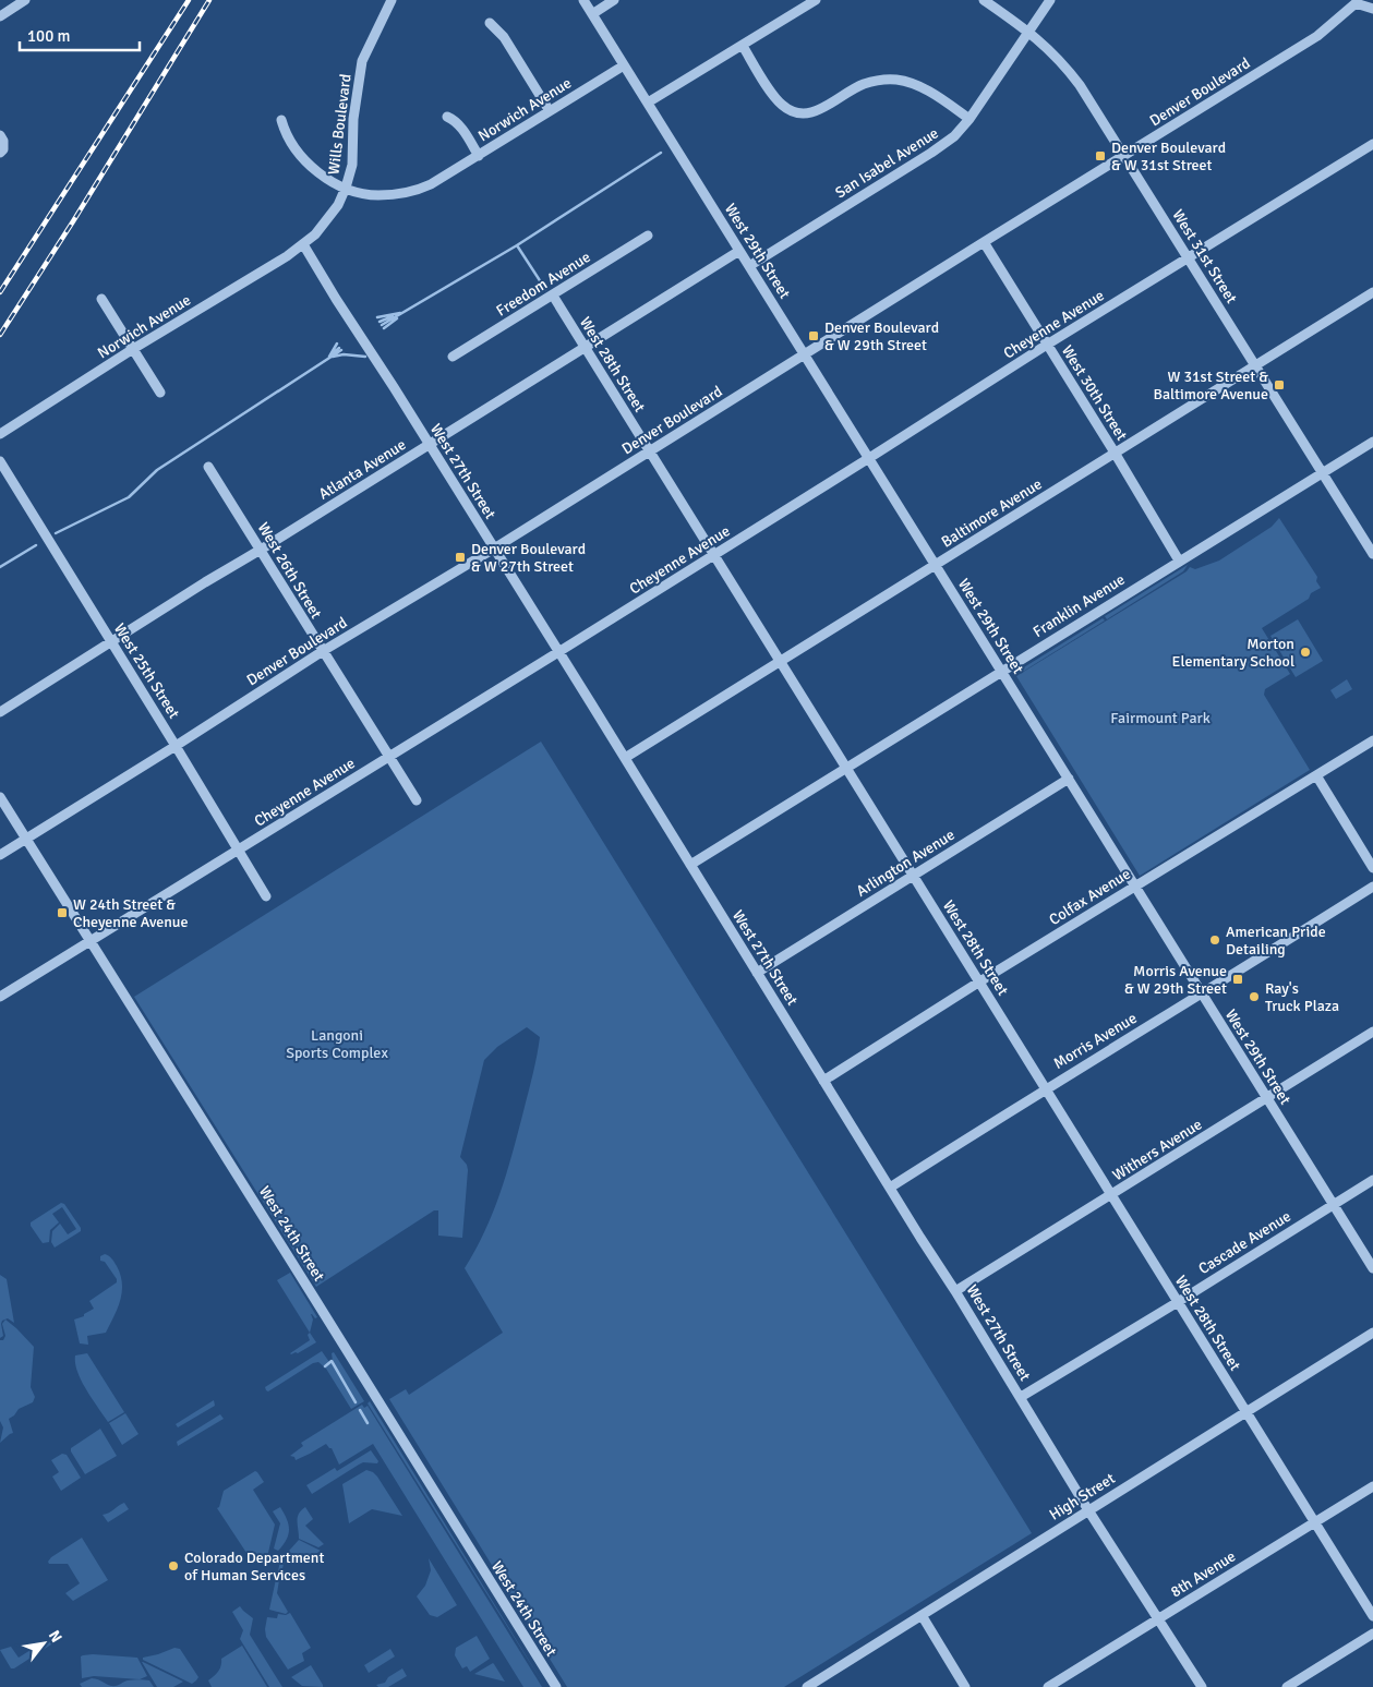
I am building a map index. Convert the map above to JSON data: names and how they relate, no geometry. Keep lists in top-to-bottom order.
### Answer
{
  "streets": {
    "street": [
      "Denver Boulevard",
      "Norwich Avenue",
      "Wills Boulevard",
      "San Isabel Avenue",
      "West 29th Street",
      "West 31st Street",
      "Freedom Avenue",
      "Cheyenne Avenue",
      "West 28th Street",
      "West 30th Street",
      "Atlanta Avenue",
      "West 27th Street",
      "Baltimore Avenue",
      "West 26th Street",
      "Franklin Avenue",
      "West 25th Street",
      "Arlington Avenue",
      "Colfax Avenue",
      "Morris Avenue",
      "Withers Avenue",
      "West 24th Street",
      "Cascade Avenue",
      "High Street",
      "8th Avenue"
    ]
  },
  "crossings": [
    ["Denver Boulevard", "West 29th Street"],
    ["Denver Boulevard", "West 31st Street"],
    ["Denver Boulevard", "West 28th Street"],
    ["Denver Boulevard", "West 30th Street"],
    ["Denver Boulevard", "West 27th Street"],
    ["Denver Boulevard", "West 26th Street"],
    ["Denver Boulevard", "West 25th Street"],
    ["Denver Boulevard", "West 24th Street"],
    ["Norwich Avenue", "Wills Boulevard"],
    ["Norwich Avenue", "West 29th Street"],
    ["Norwich Avenue", "West 27th Street"],
    ["Wills Boulevard", "West 27th Street"],
    ["San Isabel Avenue", "West 29th Street"],
    ["San Isabel Avenue", "West 31st Street"],
    ["West 29th Street", "Cheyenne Avenue"],
    ["West 29th Street", "Atlanta Avenue"],
    ["West 29th Street", "Baltimore Avenue"],
    ["West 29th Street", "Franklin Avenue"],
    ["West 29th Street", "Arlington Avenue"],
    ["West 29th Street", "Colfax Avenue"],
    ["West 29th Street", "Morris Avenue"],
    ["West 29th Street", "Withers Avenue"],
    ["West 29th Street", "Cascade Avenue"],
    ["West 31st Street", "Cheyenne Avenue"],
    ["West 31st Street", "Baltimore Avenue"],
    ["West 31st Street", "Franklin Avenue"],
    ["Freedom Avenue", "West 28th Street"],
    ["Cheyenne Avenue", "West 28th Street"],
    ["Cheyenne Avenue", "West 30th Street"],
    ["Cheyenne Avenue", "West 27th Street"],
    ["Cheyenne Avenue", "West 26th Street"],
    ["Cheyenne Avenue", "West 25th Street"],
    ["Cheyenne Avenue", "West 24th Street"],
    ["West 28th Street", "Atlanta Avenue"],
    ["West 28th Street", "Baltimore Avenue"],
    ["West 28th Street", "Franklin Avenue"],
    ["West 28th Street", "Arlington Avenue"],
    ["West 28th Street", "Colfax Avenue"],
    ["West 28th Street", "Morris Avenue"],
    ["West 28th Street", "Withers Avenue"],
    ["West 28th Street", "Cascade Avenue"],
    ["West 28th Street", "High Street"],
    ["West 28th Street", "8th Avenue"],
    ["West 30th Street", "Baltimore Avenue"],
    ["West 30th Street", "Franklin Avenue"],
    ["Atlanta Avenue", "West 27th Street"],
    ["Atlanta Avenue", "West 26th Street"],
    ["Atlanta Avenue", "West 25th Street"],
    ["West 27th Street", "Baltimore Avenue"],
    ["West 27th Street", "Franklin Avenue"],
    ["West 27th Street", "Arlington Avenue"],
    ["West 27th Street", "Colfax Avenue"],
    ["West 27th Street", "Morris Avenue"],
    ["West 27th Street", "Withers Avenue"],
    ["West 27th Street", "Cascade Avenue"],
    ["West 27th Street", "High Street"],
    ["West 27th Street", "8th Avenue"]
  ],
  "parks": ["Fairmount Park", "Langoni Sports Complex"],
  "places": {
    "transit": [
      "Denver Boulevard & W 31st Street",
      "Denver Boulevard & W 29th Street",
      "W 31st Street & Baltimore Avenue",
      "Denver Boulevard & W 27th Street",
      "W 24th Street & Cheyenne Avenue",
      "Morris Avenue & W 29th Street"
    ],
    "other": [
      "Morton Elementary School",
      "American Pride Detailing",
      "Ray's Truck Plaza",
      "Colorado Department of Human Services"
    ]
  },
  "scale_bar": "100 m",
  "north": "top right"
}
